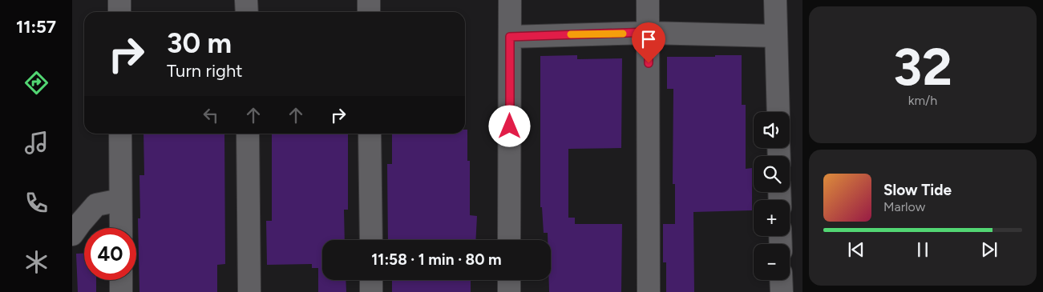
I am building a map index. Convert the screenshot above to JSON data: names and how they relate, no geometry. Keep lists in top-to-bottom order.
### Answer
{
  "page": {
    "tabs": "11:57",
    "tile": ["32", "km/h"],
    "turn": ["30 m", "Turn right"],
    "map_buttons": ["+", "−"],
    "song": ["Slow Tide", "Marlow"],
    "limit": "40",
    "trip": "11:58 · 1 min · 80 m"
  }
}
